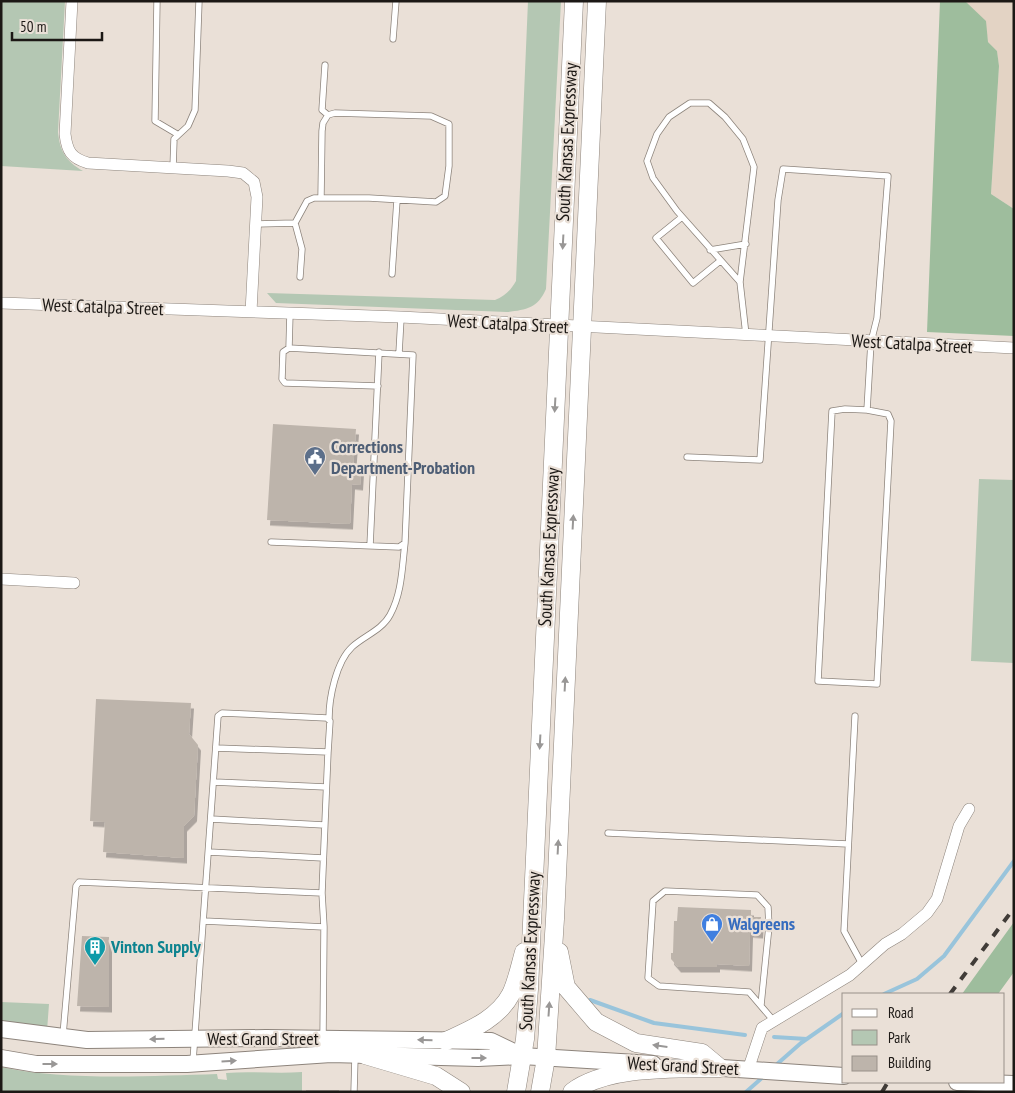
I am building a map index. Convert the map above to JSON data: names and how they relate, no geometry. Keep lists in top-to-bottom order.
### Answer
{
  "streets": {
    "main road": ["South Kansas Expressway", "West Grand Street"],
    "street": ["West Catalpa Street"]
  },
  "crossings": [
    ["South Kansas Expressway", "West Catalpa Street"],
    ["South Kansas Expressway", "West Grand Street"]
  ],
  "places": {
    "public building": ["Corrections Department-Probation"],
    "shop": ["Walgreens"],
    "building": ["Vinton Supply"]
  },
  "legend": ["Road", "Park", "Building"],
  "scale_bar": "50 m"
}
